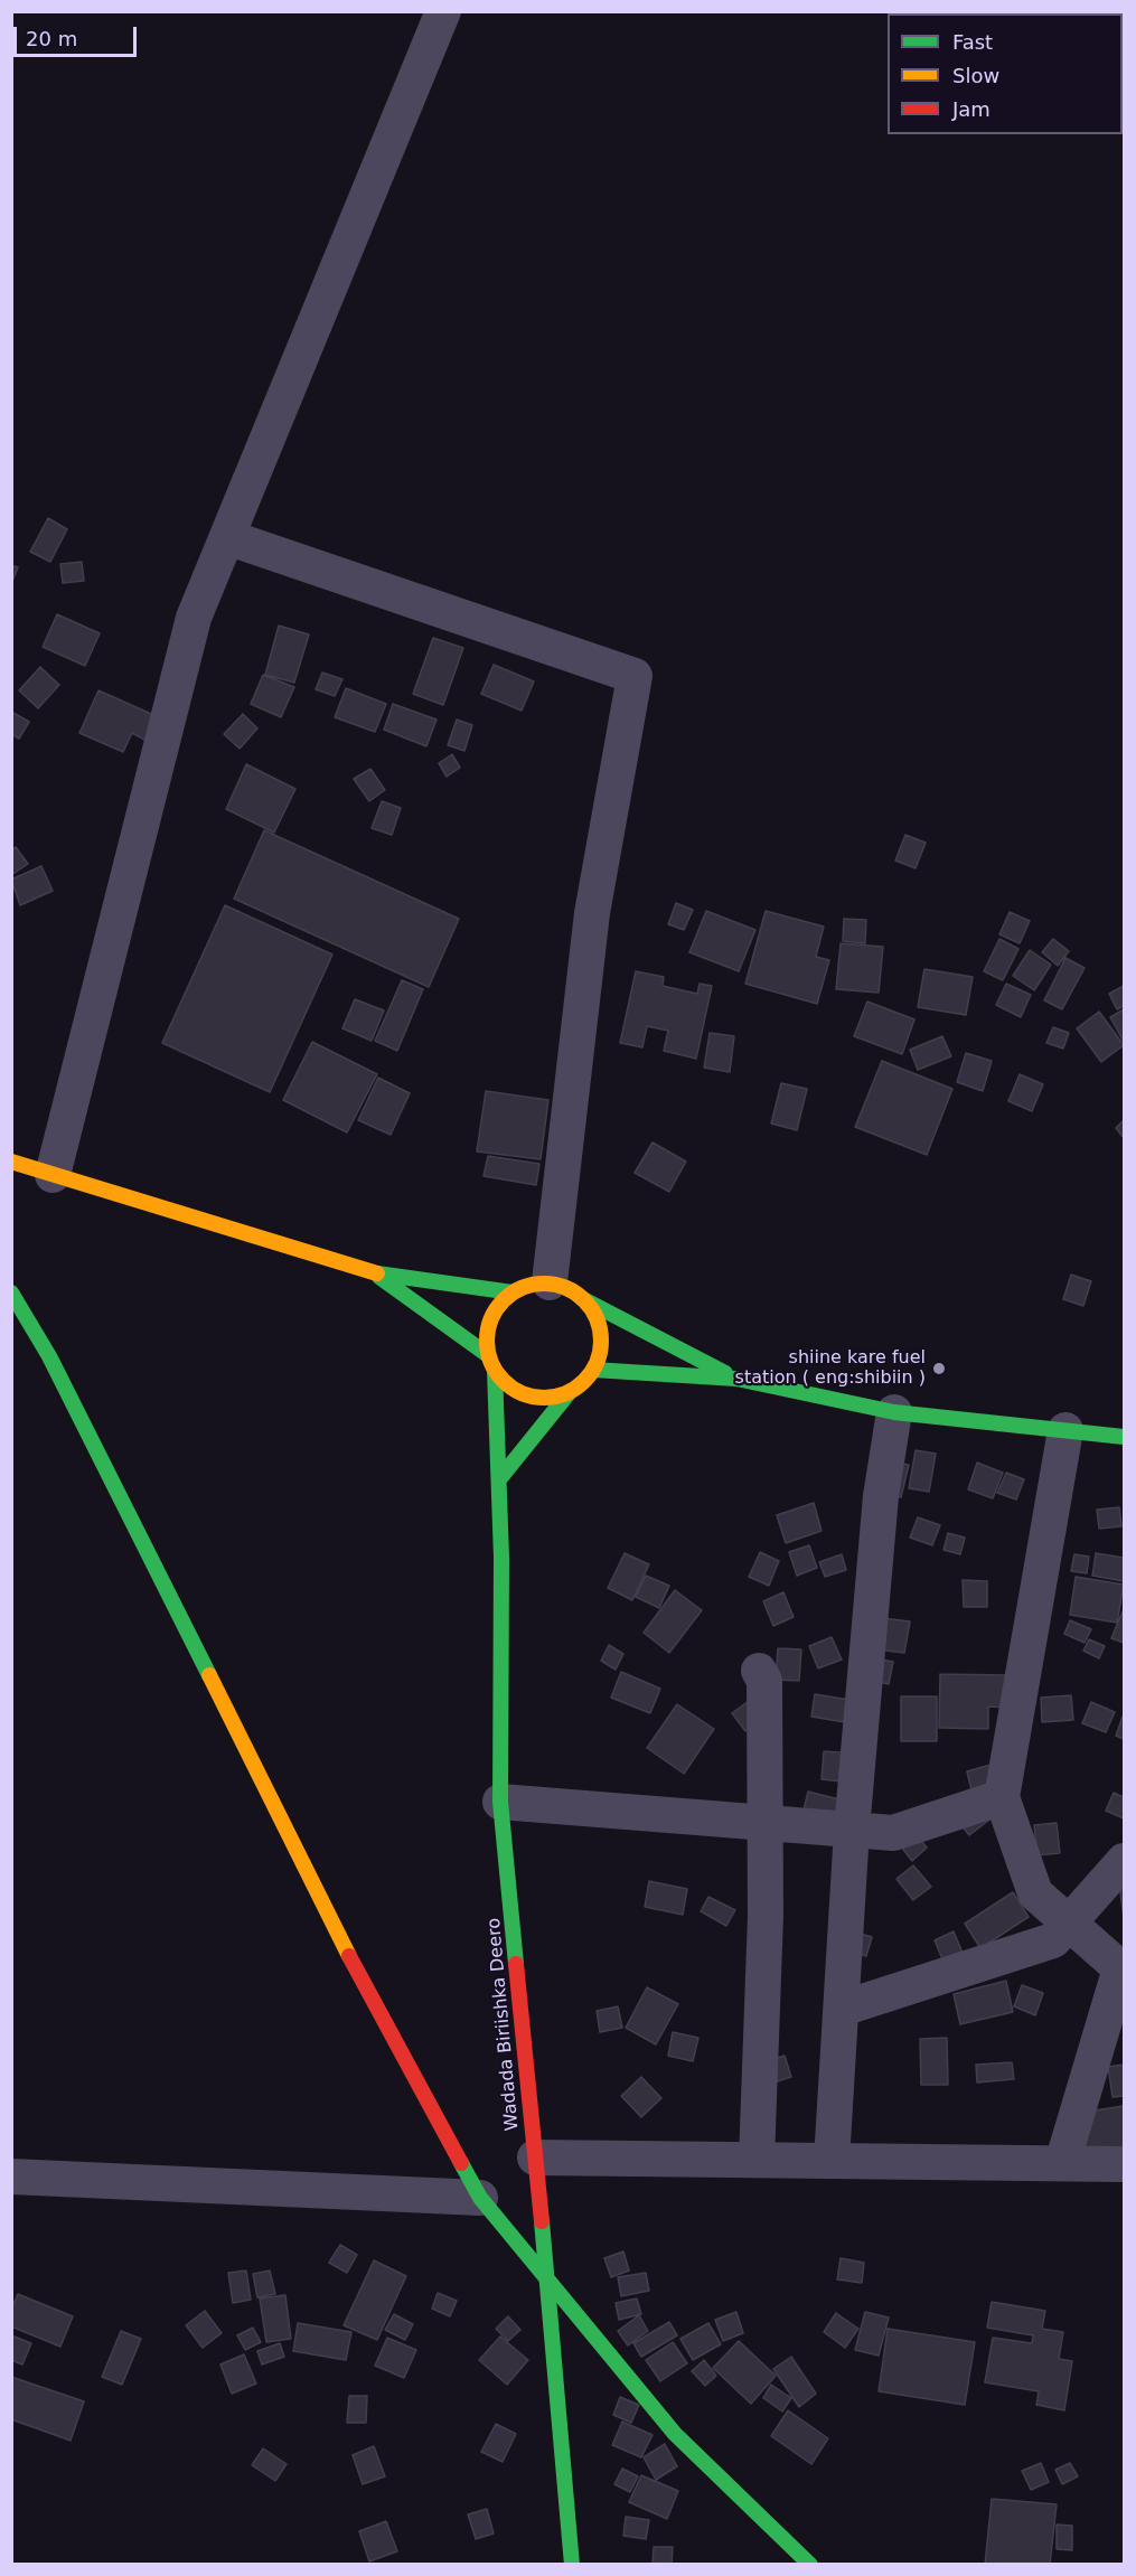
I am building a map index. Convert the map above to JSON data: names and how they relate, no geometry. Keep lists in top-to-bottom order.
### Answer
{
  "streets": {
    "main road": ["Wadada Biriishka Deero"]
  },
  "places": ["shiine kare fuel station ( eng:shibiin )"],
  "legend": ["Fast", "Slow", "Jam"],
  "scale_bar": "20 m"
}
